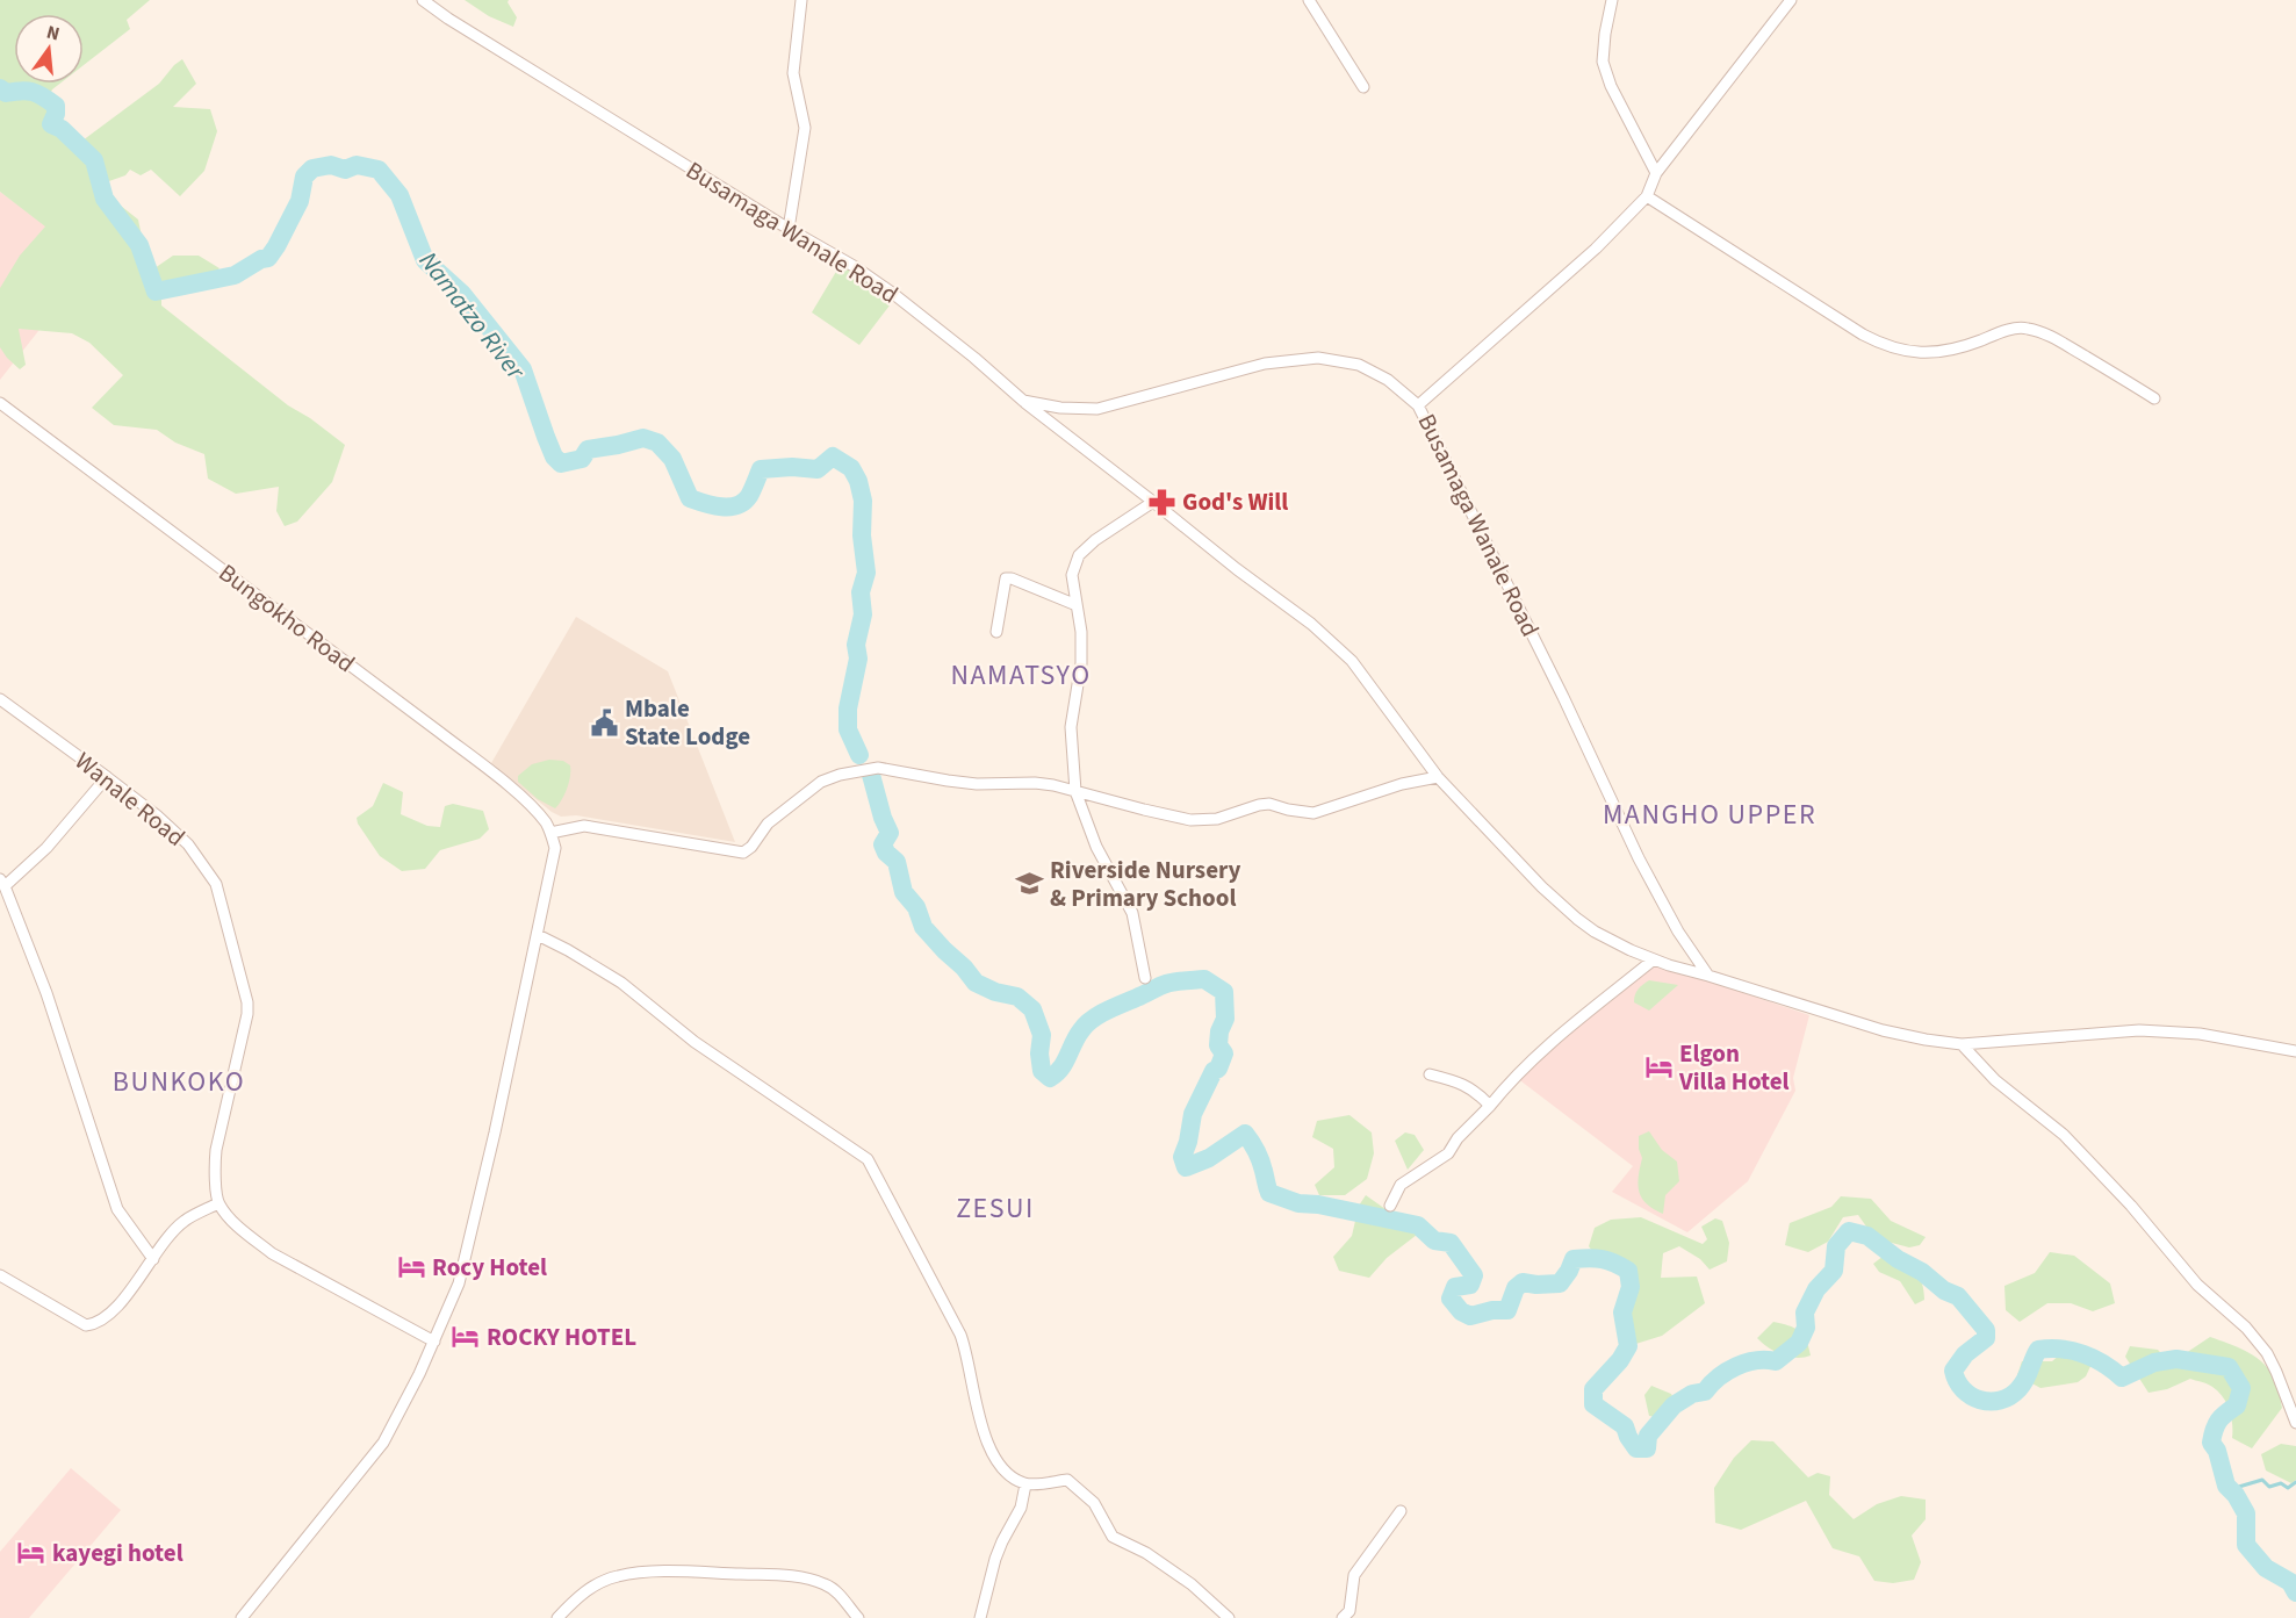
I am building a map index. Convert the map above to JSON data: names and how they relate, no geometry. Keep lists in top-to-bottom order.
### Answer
{
  "streets": {
    "street": ["Busamaga Wanale Road", "Bungokho Road", "Wanale Road"]
  },
  "districts": [
    "NAMATSYO",
    "MANGHO UPPER",
    "BUNKOKO",
    "ZESUI"
  ],
  "water": ["Namatzo River"],
  "places": {
    "pharmacy": ["God's Will"],
    "public building": ["Mbale State Lodge"],
    "school or university": ["Riverside Nursery & Primary School"],
    "hotel": [
      "Elgon Villa Hotel",
      "Rocy Hotel",
      "ROCKY HOTEL",
      "kayegi hotel"
    ]
  },
  "north": "top"
}
